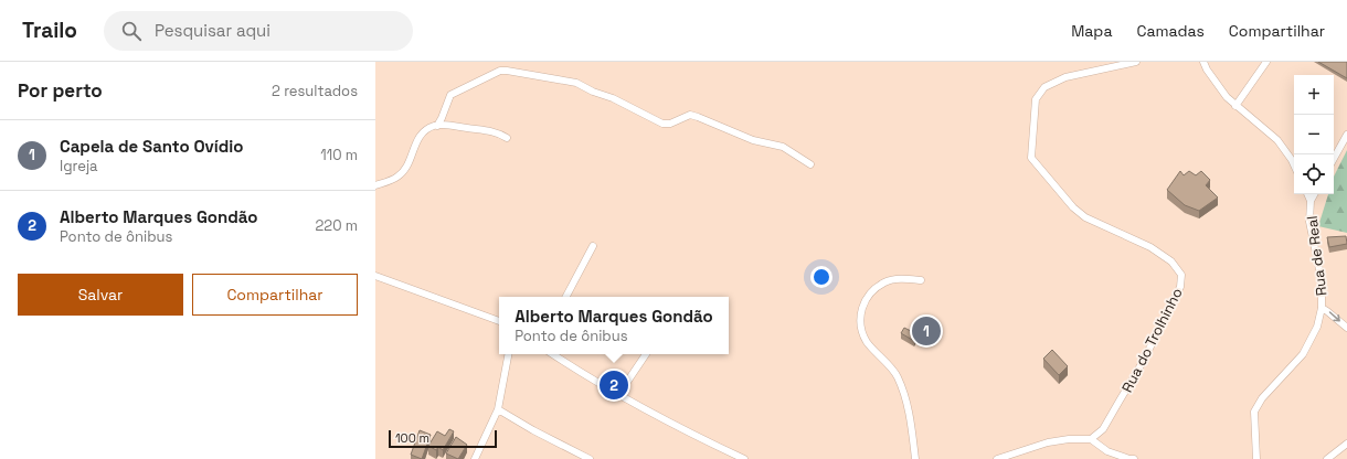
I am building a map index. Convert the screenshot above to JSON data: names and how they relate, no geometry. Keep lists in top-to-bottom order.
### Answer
{
  "streets": {
    "street": ["Rua de Real", "Rua do Trolhinho"]
  },
  "scale_bar": "100 m",
  "page": {
    "header": "Trailo",
    "search": "Pesquisar aqui",
    "nav": ["Mapa", "Camadas", "Compartilhar"],
    "heading": ["Por perto", "2 resultados"],
    "map_buttons": ["+", "−"],
    "list": [
      {
        "mark": "1",
        "name": "Capela de Santo Ovídio",
        "note": "Igreja",
        "value": "110 m"
      },
      {
        "mark": "2",
        "name": "Alberto Marques Gondão",
        "note": "Ponto de ônibus",
        "value": "220 m"
      }
    ],
    "buttons": ["Salvar", "Compartilhar"],
    "popup": ["Alberto Marques Gondão", "Ponto de ônibus"],
    "pins": ["1", "2"],
    "scale": "100 m"
  }
}
